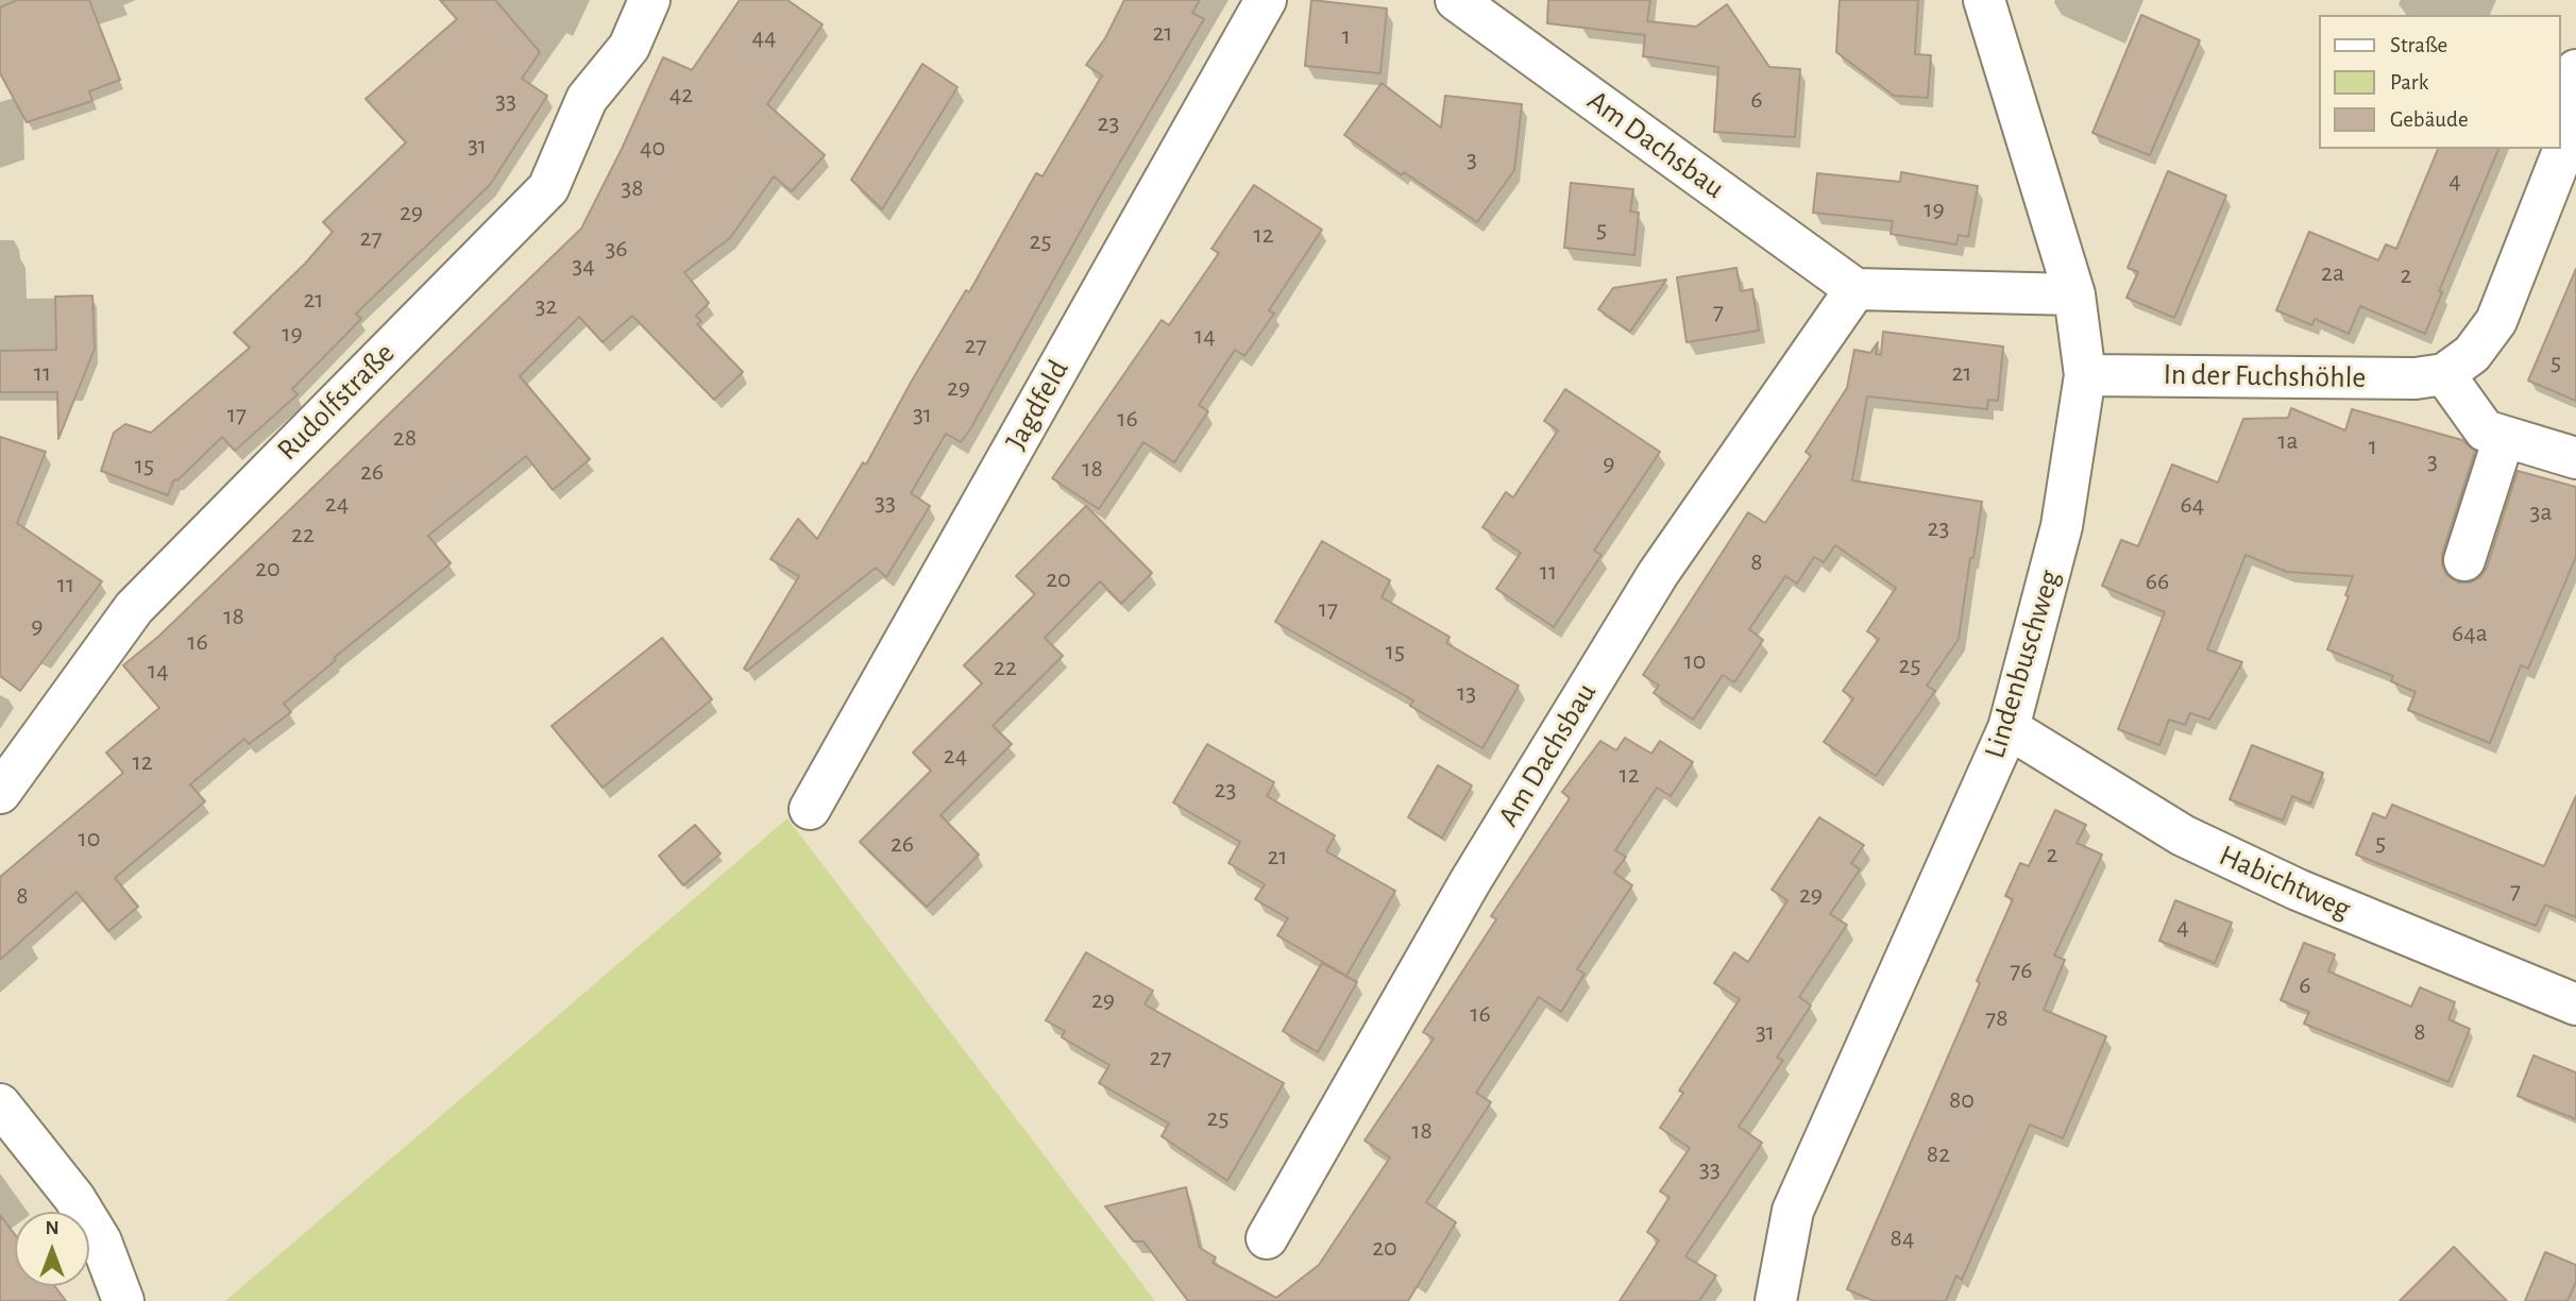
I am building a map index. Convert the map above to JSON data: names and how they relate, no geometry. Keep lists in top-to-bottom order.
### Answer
{
  "streets": {
    "street": [
      "Am Dachsbau",
      "In der Fuchshöhle",
      "Rudolfstraße",
      "Jagdfeld",
      "Lindenbuschweg",
      "Habichtweg"
    ]
  },
  "crossings": [
    ["In der Fuchshöhle", "Lindenbuschweg"],
    ["Lindenbuschweg", "Habichtweg"]
  ],
  "house_numbers": [
    "21",
    "1",
    "44",
    "42",
    "6",
    "33",
    "23",
    "31",
    "40",
    "3",
    "4",
    "38",
    "19",
    "29",
    "5",
    "12",
    "27",
    "25",
    "36",
    "34",
    "2a",
    "2",
    "21",
    "32",
    "7",
    "19",
    "14",
    "27",
    "5",
    "11",
    "21",
    "29",
    "17",
    "31",
    "16",
    "28",
    "1a",
    "1",
    "3",
    "9",
    "15",
    "18",
    "26",
    "33",
    "24",
    "64",
    "3a",
    "23",
    "22",
    "8",
    "20",
    "11",
    "20",
    "66",
    "11",
    "17",
    "18",
    "9",
    "64a",
    "16",
    "15",
    "10",
    "25",
    "22",
    "14",
    "13",
    "24",
    "12",
    "12",
    "23",
    "10",
    "5",
    "26",
    "2",
    "21",
    "7",
    "29",
    "8",
    "4",
    "76",
    "6",
    "29",
    "16",
    "78",
    "31",
    "8",
    "27",
    "80",
    "25",
    "18",
    "82",
    "33",
    "84",
    "20"
  ],
  "legend": ["Straße", "Park", "Gebäude"],
  "north": "top"
}
